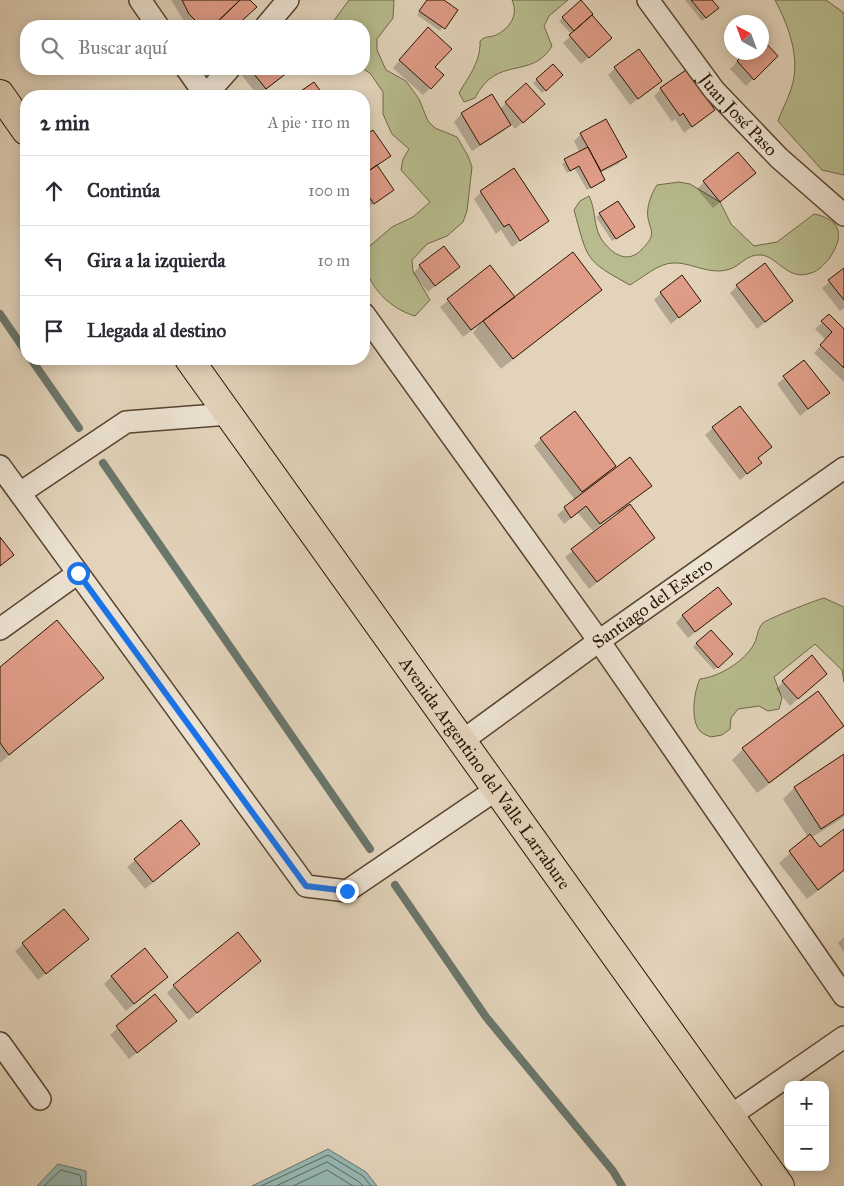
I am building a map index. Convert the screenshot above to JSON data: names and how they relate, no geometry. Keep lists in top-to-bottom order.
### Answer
{
  "streets": {
    "highway": ["Avenida Argentino del Valle Larrabure"],
    "street": ["Juan José Paso", "Santiago del Estero"]
  },
  "crossings": [
    ["Santiago del Estero", "Avenida Argentino del Valle Larrabure"]
  ],
  "north": "top left",
  "page": {
    "search": "Buscar aquí",
    "heading": ["2 min", "A pie · 110 m"],
    "list": [
      ["Continúa", "100 m"],
      ["Gira a la izquierda", "10 m"],
      "Llegada al destino"
    ],
    "map_buttons": ["+", "−"]
  }
}
